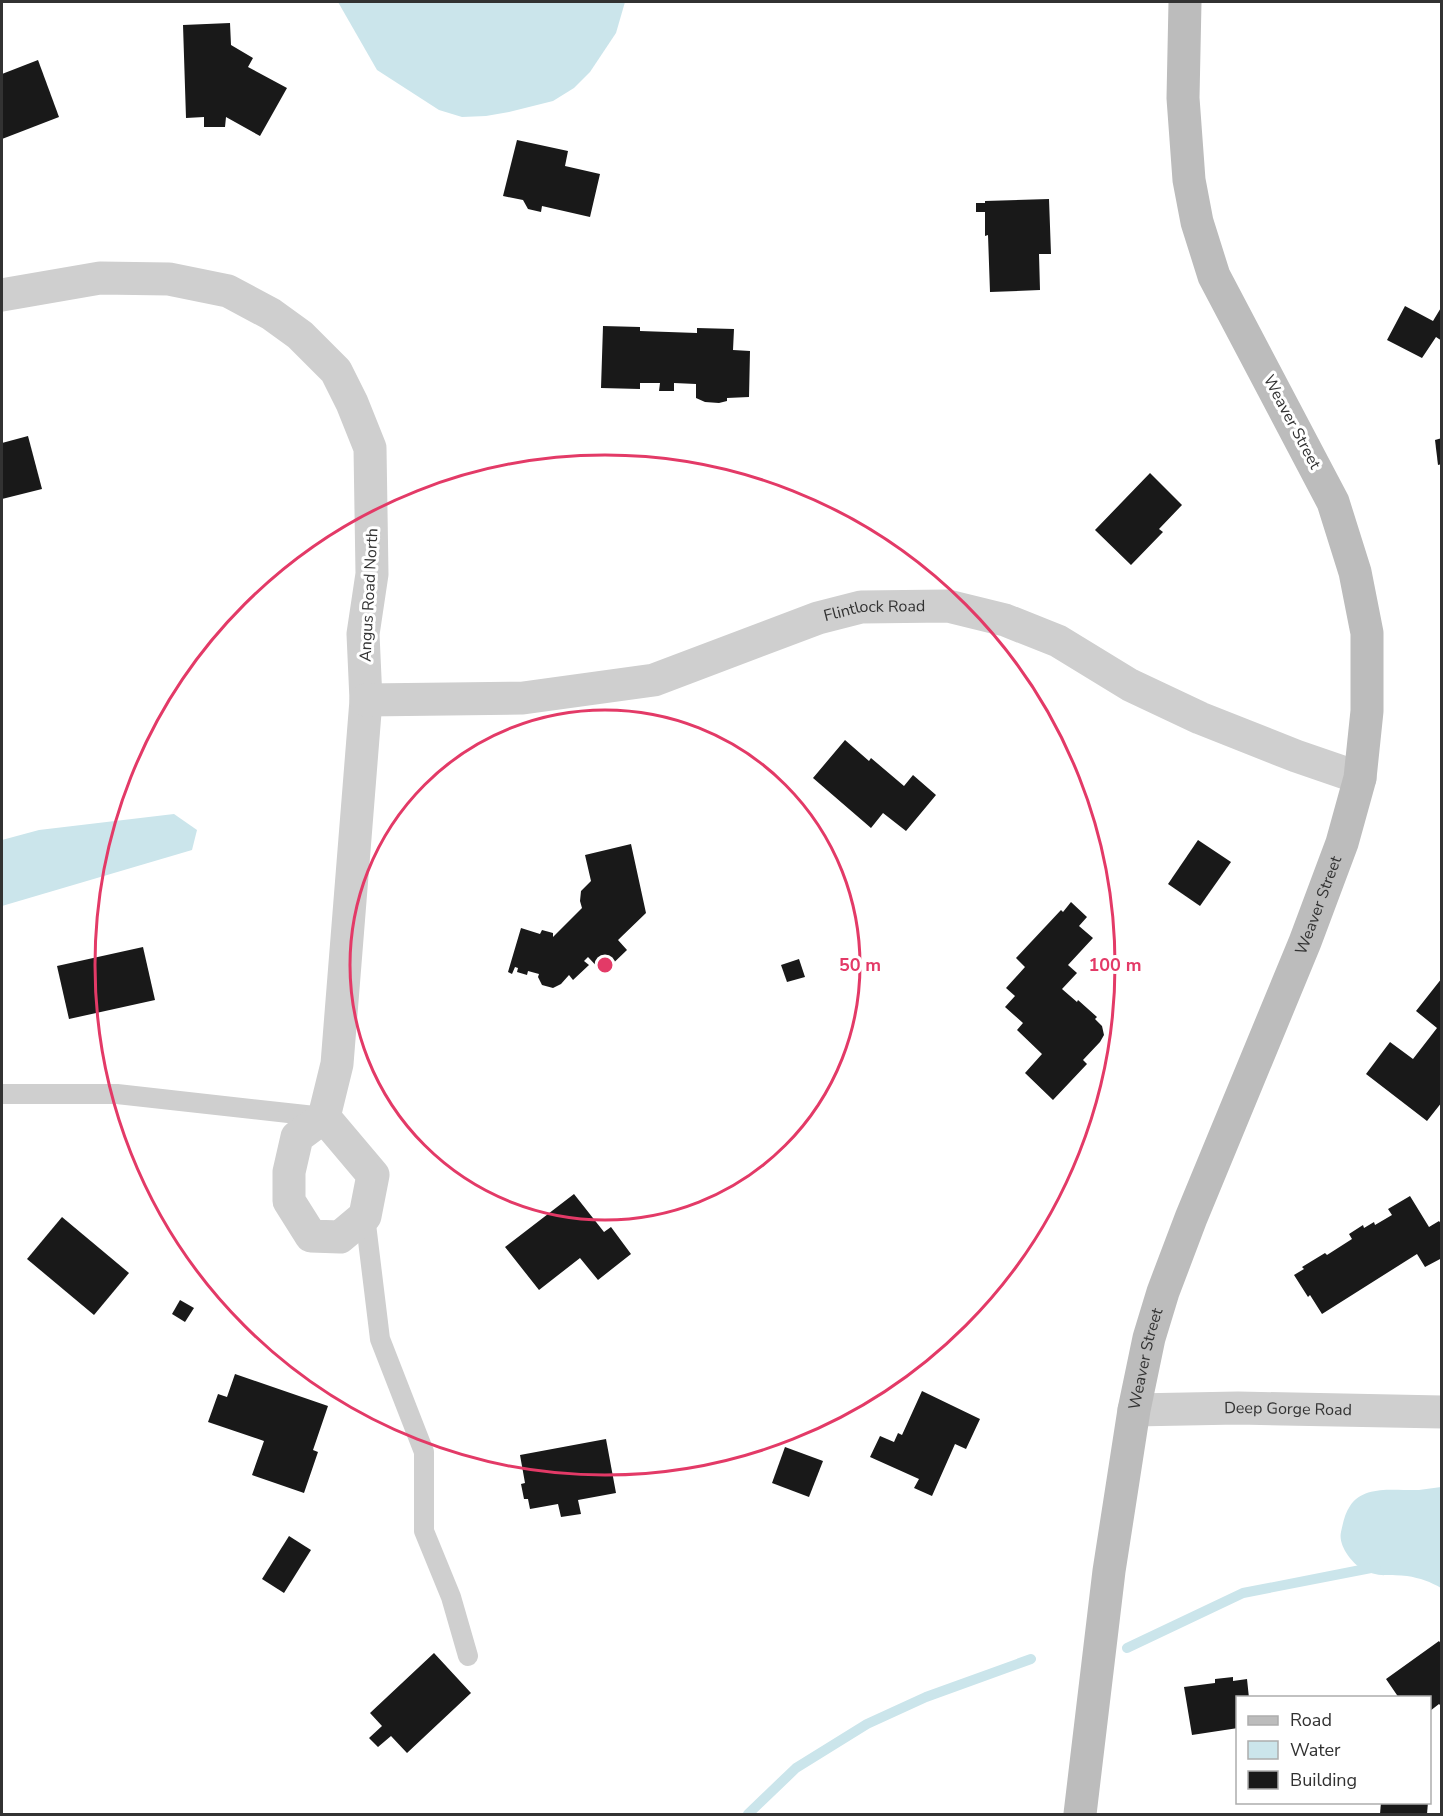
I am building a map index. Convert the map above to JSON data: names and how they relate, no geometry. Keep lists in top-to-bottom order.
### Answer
{
  "streets": {
    "street": [
      "Weaver Street",
      "Angus Road North",
      "Flintlock Road",
      "Deep Gorge Road"
    ]
  },
  "crossings": [
    ["Weaver Street", "Flintlock Road"],
    ["Weaver Street", "Deep Gorge Road"],
    ["Angus Road North", "Flintlock Road"]
  ],
  "legend": ["Road", "Water", "Building"],
  "rings": ["50 m", "100 m"]
}
